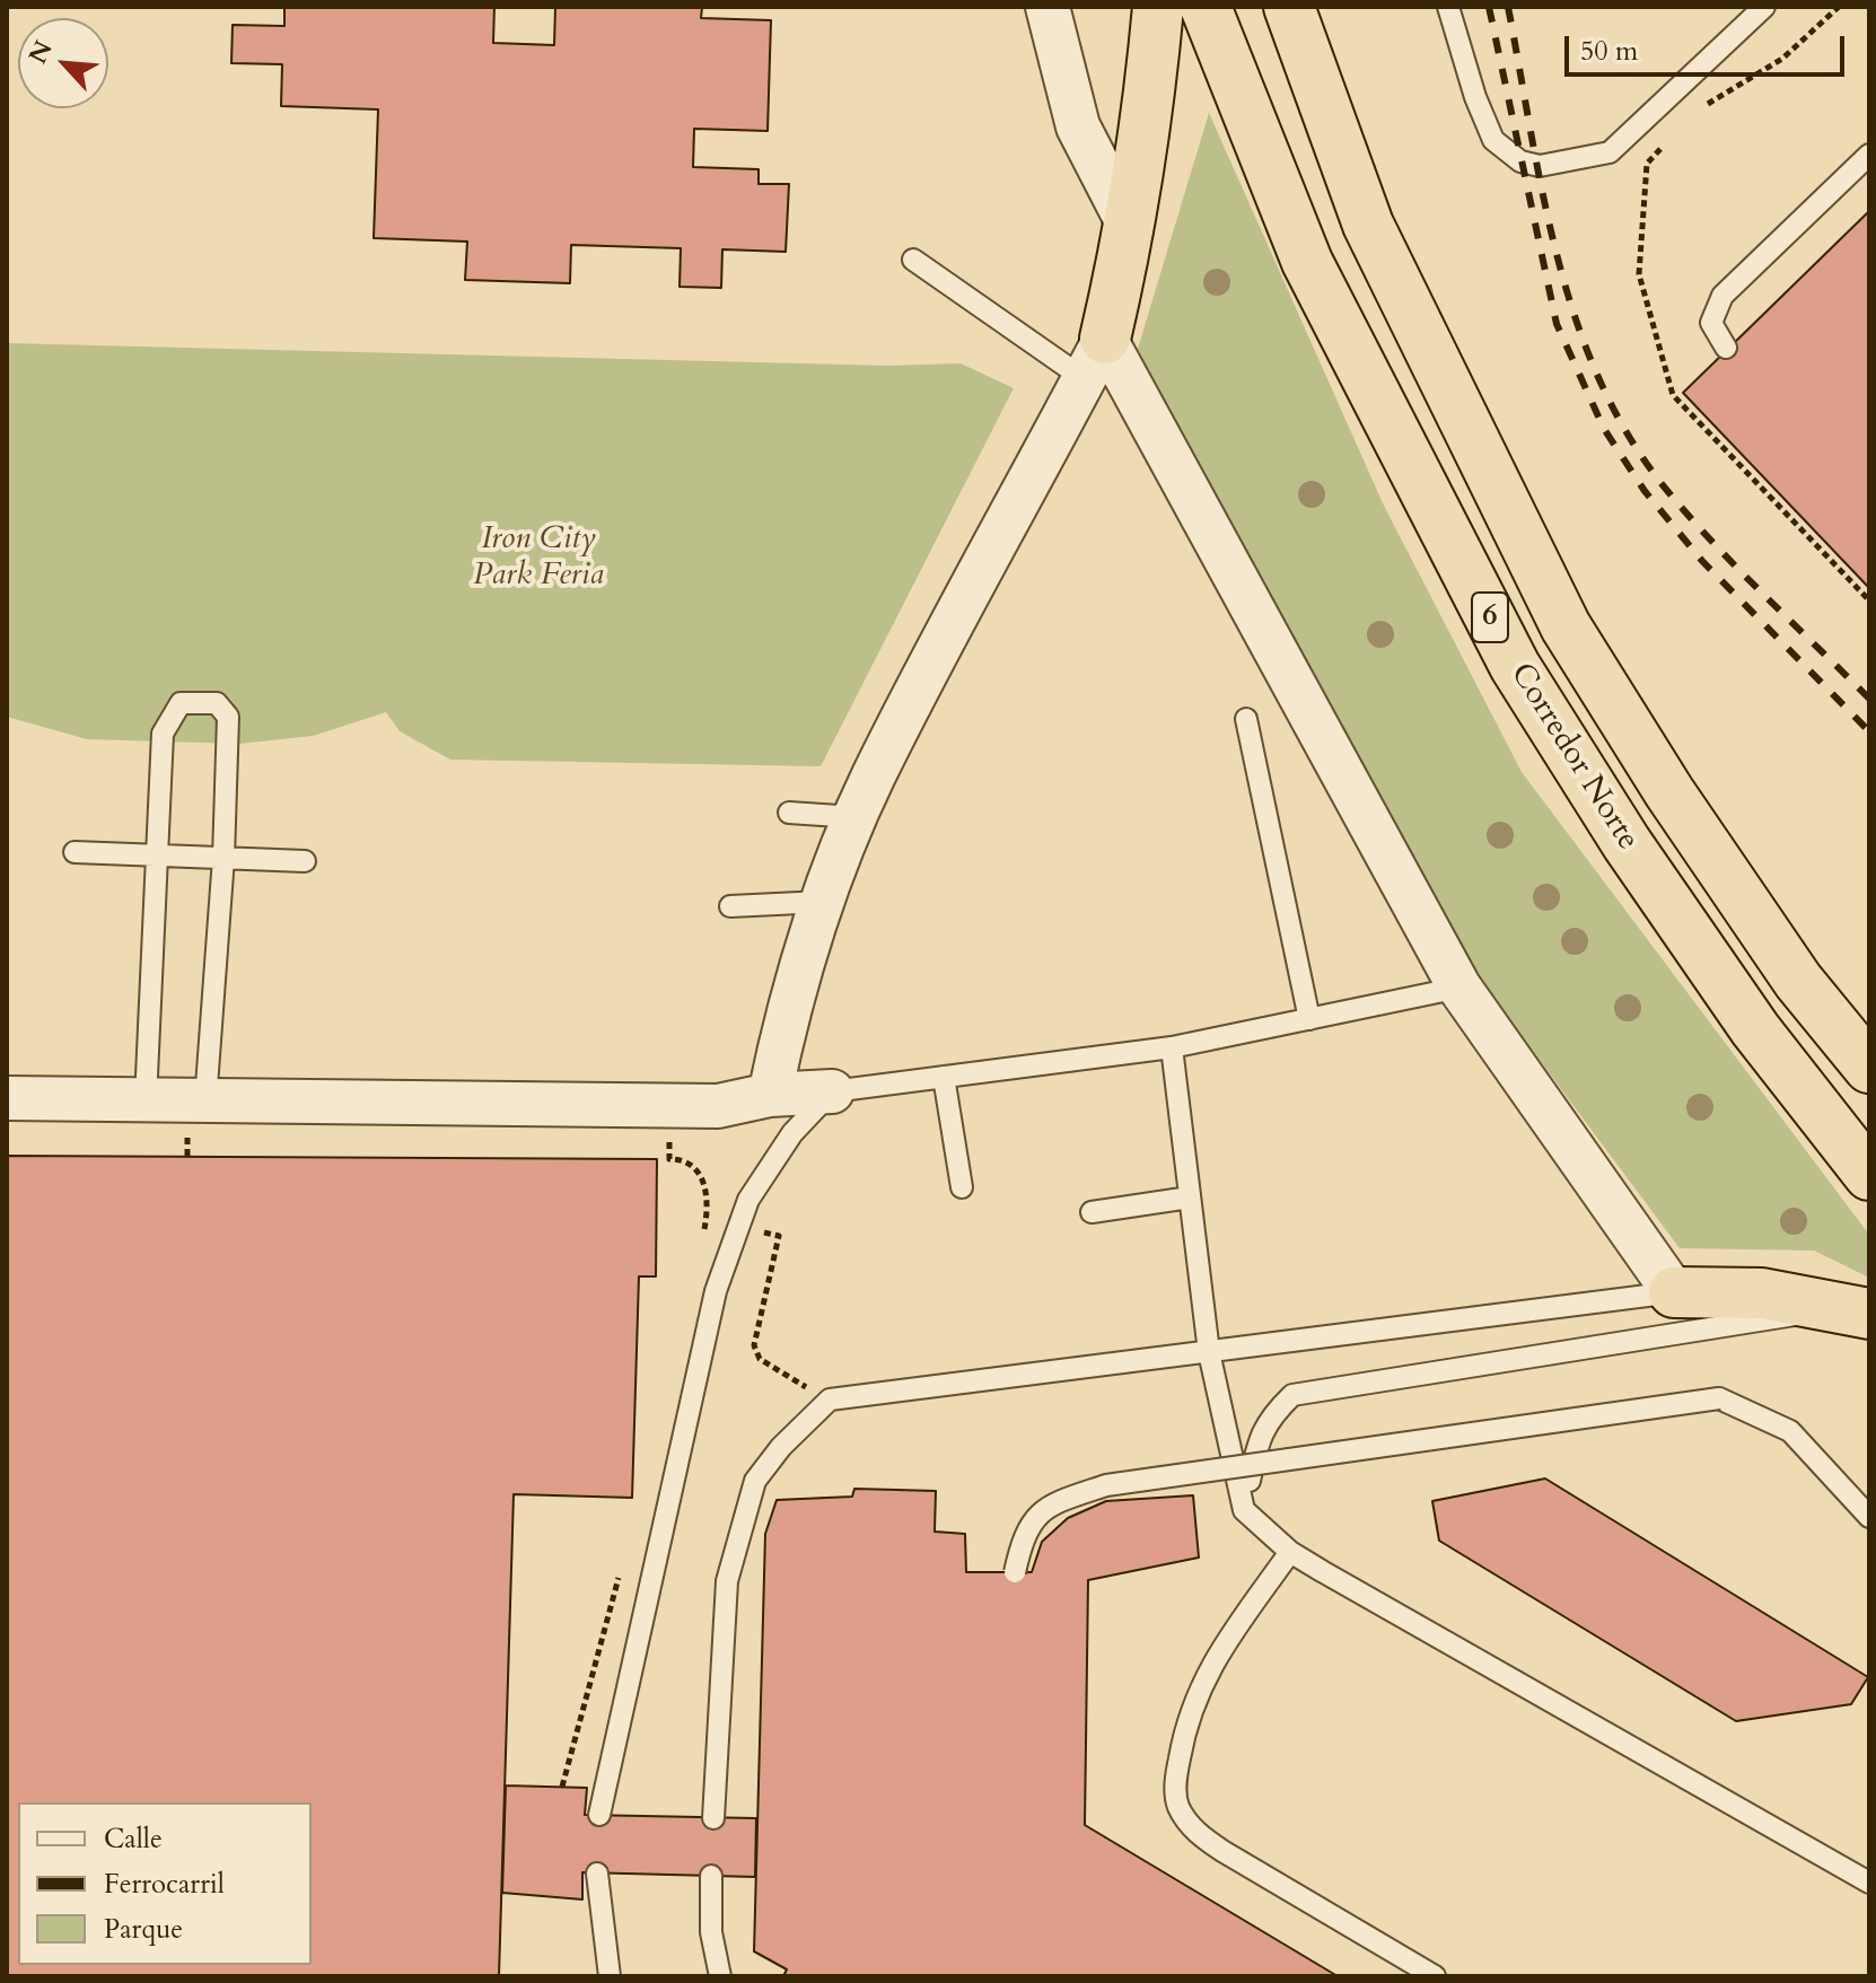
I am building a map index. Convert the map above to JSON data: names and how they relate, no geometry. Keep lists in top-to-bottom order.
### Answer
{
  "streets": {
    "highway": ["6", "Corredor Norte"]
  },
  "parks": ["Iron City Park Feria"],
  "legend": ["Calle", "Ferrocarril", "Parque"],
  "scale_bar": "50 m",
  "north": "top left"
}
